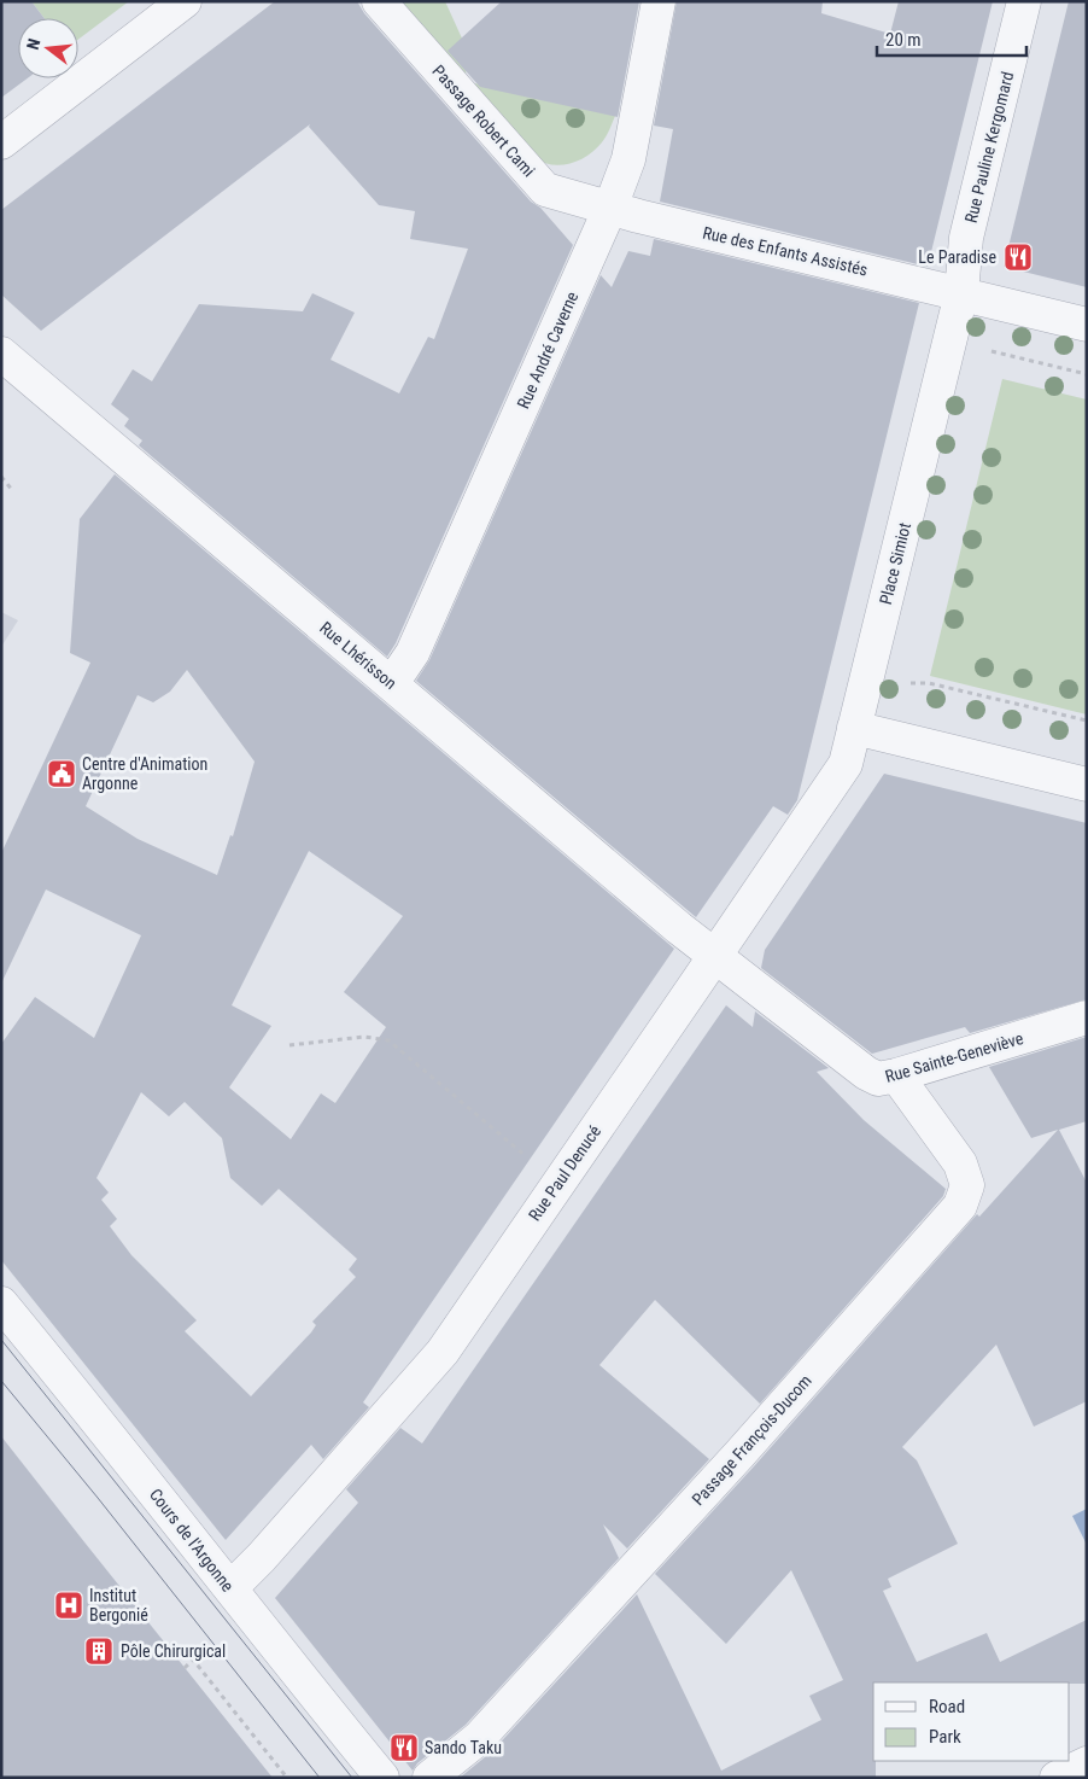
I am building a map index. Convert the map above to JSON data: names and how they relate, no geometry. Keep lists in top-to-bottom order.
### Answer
{
  "streets": {
    "street": [
      "Passage Robert Cami",
      "Rue Pauline Kergomard",
      "Rue des Enfants Assistés",
      "Rue André Caverne",
      "Place Simiot",
      "Rue Lhérisson",
      "Rue Sainte-Geneviève",
      "Rue Paul Denucé",
      "Passage François-Ducom",
      "Cours de l'Argonne"
    ]
  },
  "crossings": [
    ["Passage Robert Cami", "Rue des Enfants Assistés"],
    ["Passage Robert Cami", "Rue André Caverne"],
    ["Rue Pauline Kergomard", "Rue des Enfants Assistés"],
    ["Rue Pauline Kergomard", "Place Simiot"],
    ["Rue des Enfants Assistés", "Rue André Caverne"],
    ["Rue des Enfants Assistés", "Place Simiot"],
    ["Rue André Caverne", "Rue Lhérisson"],
    ["Place Simiot", "Rue Paul Denucé"],
    ["Rue Lhérisson", "Rue Sainte-Geneviève"],
    ["Rue Lhérisson", "Rue Paul Denucé"],
    ["Rue Sainte-Geneviève", "Rue Paul Denucé"],
    ["Rue Sainte-Geneviève", "Passage François-Ducom"],
    ["Rue Paul Denucé", "Cours de l'Argonne"]
  ],
  "places": {
    "restaurant": ["Le Paradise", "Sando Taku"],
    "public building": ["Centre d'Animation Argonne"],
    "hospital": ["Institut Bergonié"],
    "building": ["Pôle Chirurgical"]
  },
  "legend": ["Road", "Park"],
  "scale_bar": "20 m",
  "north": "left"
}
